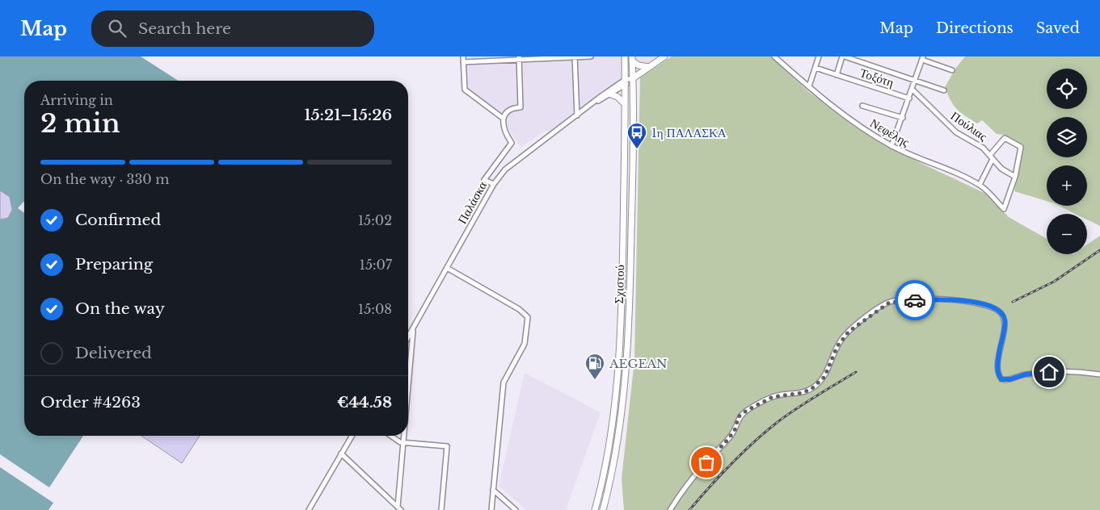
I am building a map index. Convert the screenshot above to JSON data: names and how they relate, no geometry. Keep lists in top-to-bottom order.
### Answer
{
  "streets": {
    "main road": ["Σχιστού"],
    "street": [
      "Τοξότη",
      "Πούλιας",
      "Νεφέλης",
      "Παλάσκα"
    ]
  },
  "crossings": [
    ["Πούλιας", "Νεφέλης"],
    ["Παλάσκα", "Σχιστού"]
  ],
  "places": {
    "bus stop": ["1η ΠΑΛΑΣΚΑ"],
    "fuel station": ["AEGEAN"]
  },
  "page": {
    "header": "Map",
    "search": "Search here",
    "nav": ["Map", "Directions", "Saved"],
    "map_buttons": ["+", "−"],
    "heading": ["2 min", "Arriving in", "15:21–15:26"],
    "panel": ["Order #4263", "€44.58"],
    "bar": "On the way · 330 m",
    "list": [
      ["Confirmed", "15:02"],
      ["Preparing", "15:07"],
      ["On the way", "15:08"],
      "Delivered"
    ]
  }
}
